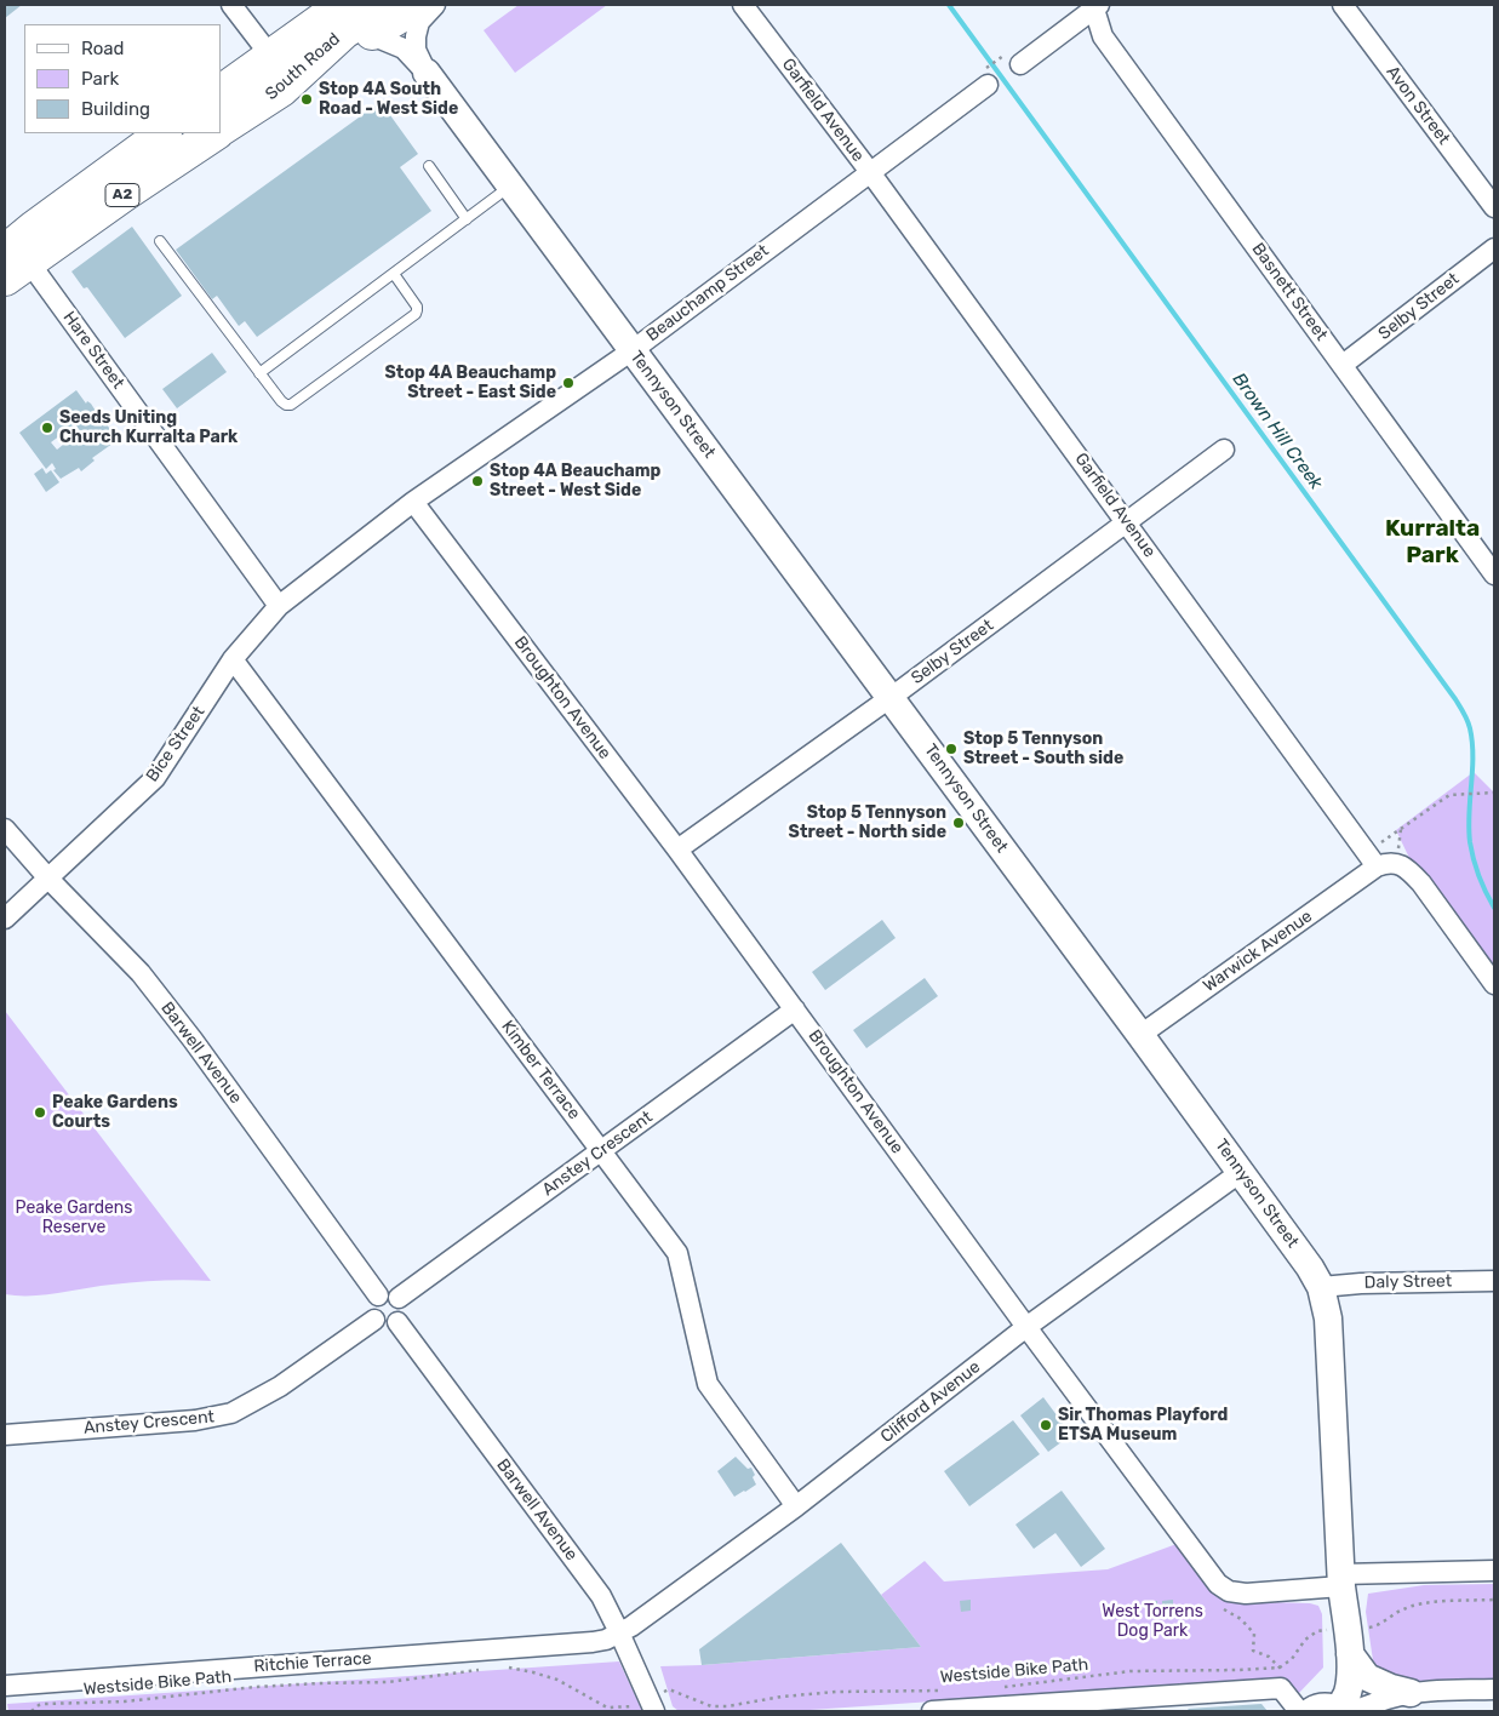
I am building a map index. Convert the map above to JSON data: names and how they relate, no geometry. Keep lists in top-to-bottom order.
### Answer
{
  "streets": {
    "highway": ["South Road", "A2"],
    "street": [
      "Avon Street",
      "Garfield Avenue",
      "Basnett Street",
      "Beauchamp Street",
      "Selby Street",
      "Hare Street",
      "Tennyson Street",
      "Broughton Avenue",
      "Bice Street",
      "Warwick Avenue",
      "Barwell Avenue",
      "Kimber Terrace",
      "Anstey Crescent",
      "Daly Street",
      "Clifford Avenue",
      "Ritchie Terrace"
    ],
    "path": ["Westside Bike Path"]
  },
  "crossings": [
    ["South Road", "A2"],
    ["South Road", "Hare Street"],
    ["Garfield Avenue", "Beauchamp Street"],
    ["Garfield Avenue", "Selby Street"],
    ["Garfield Avenue", "Warwick Avenue"],
    ["A2", "Hare Street"],
    ["Basnett Street", "Selby Street"],
    ["Beauchamp Street", "Hare Street"],
    ["Beauchamp Street", "Tennyson Street"],
    ["Beauchamp Street", "Broughton Avenue"],
    ["Beauchamp Street", "Bice Street"],
    ["Selby Street", "Tennyson Street"],
    ["Selby Street", "Broughton Avenue"],
    ["Hare Street", "Bice Street"],
    ["Tennyson Street", "Broughton Avenue"],
    ["Tennyson Street", "Warwick Avenue"],
    ["Tennyson Street", "Daly Street"],
    ["Tennyson Street", "Clifford Avenue"],
    ["Broughton Avenue", "Anstey Crescent"],
    ["Broughton Avenue", "Clifford Avenue"],
    ["Bice Street", "Barwell Avenue"],
    ["Bice Street", "Kimber Terrace"],
    ["Barwell Avenue", "Anstey Crescent"],
    ["Barwell Avenue", "Clifford Avenue"],
    ["Barwell Avenue", "Ritchie Terrace"],
    ["Barwell Avenue", "Westside Bike Path"],
    ["Kimber Terrace", "Anstey Crescent"],
    ["Kimber Terrace", "Clifford Avenue"],
    ["Clifford Avenue", "Ritchie Terrace"]
  ],
  "districts": ["Kurralta Park"],
  "water": ["Brown Hill Creek"],
  "parks": ["Peake Gardens Reserve", "West Torrens Dog Park"],
  "places": [
    "Stop 4A South Road - West Side",
    "Stop 4A Beauchamp Street - East Side",
    "Seeds Uniting Church Kurralta Park",
    "Stop 4A Beauchamp Street - West Side",
    "Stop 5 Tennyson Street - South side",
    "Stop 5 Tennyson Street - North side",
    "Peake Gardens Courts",
    "Sir Thomas Playford ETSA Museum"
  ],
  "legend": ["Road", "Park", "Building"]
}
